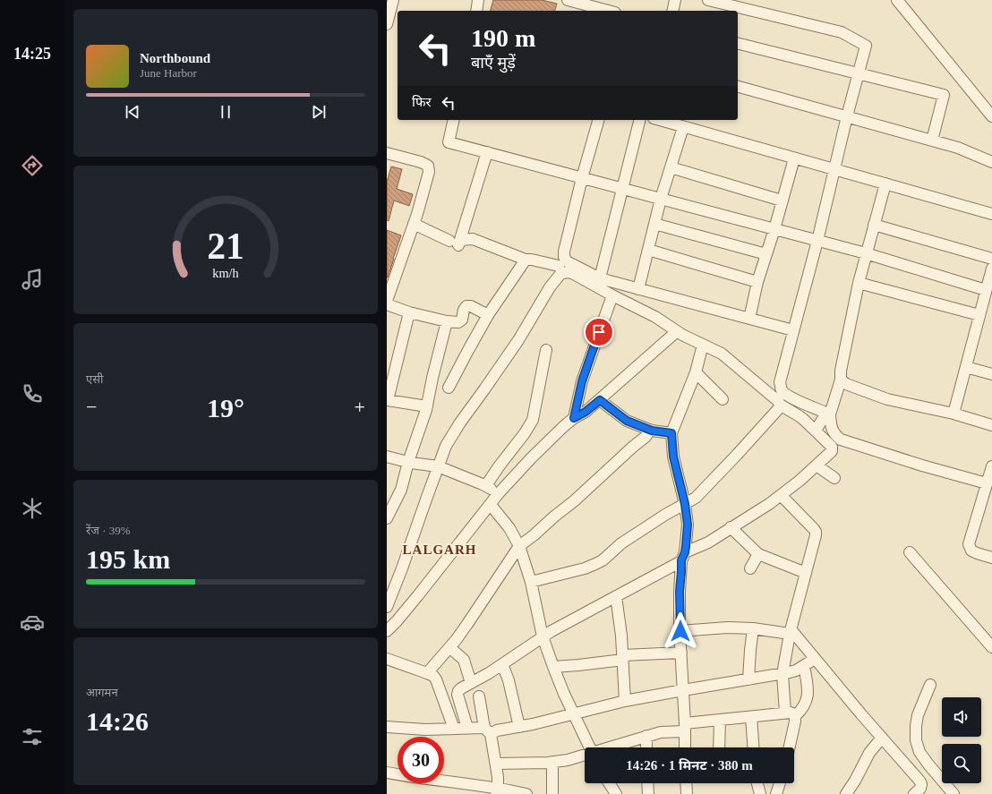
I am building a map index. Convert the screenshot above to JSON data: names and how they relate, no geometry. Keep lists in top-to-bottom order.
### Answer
{
  "districts": ["LALGARH"],
  "page": {
    "tabs": "14:25",
    "turn": ["190 m", "बाएँ मुड़ें"],
    "song": ["Northbound", "June Harbor"],
    "then": "फिर",
    "tile": [
      "एसी",
      ["रेंज · 39%", "195 km"],
      ["आगमन", "14:26"]
    ],
    "heat": ["−", "19°", "+"],
    "limit": "30",
    "trip": "14:26 · 1 मिनट · 380 m",
    "gauge": ["21", "km/h"]
  }
}
